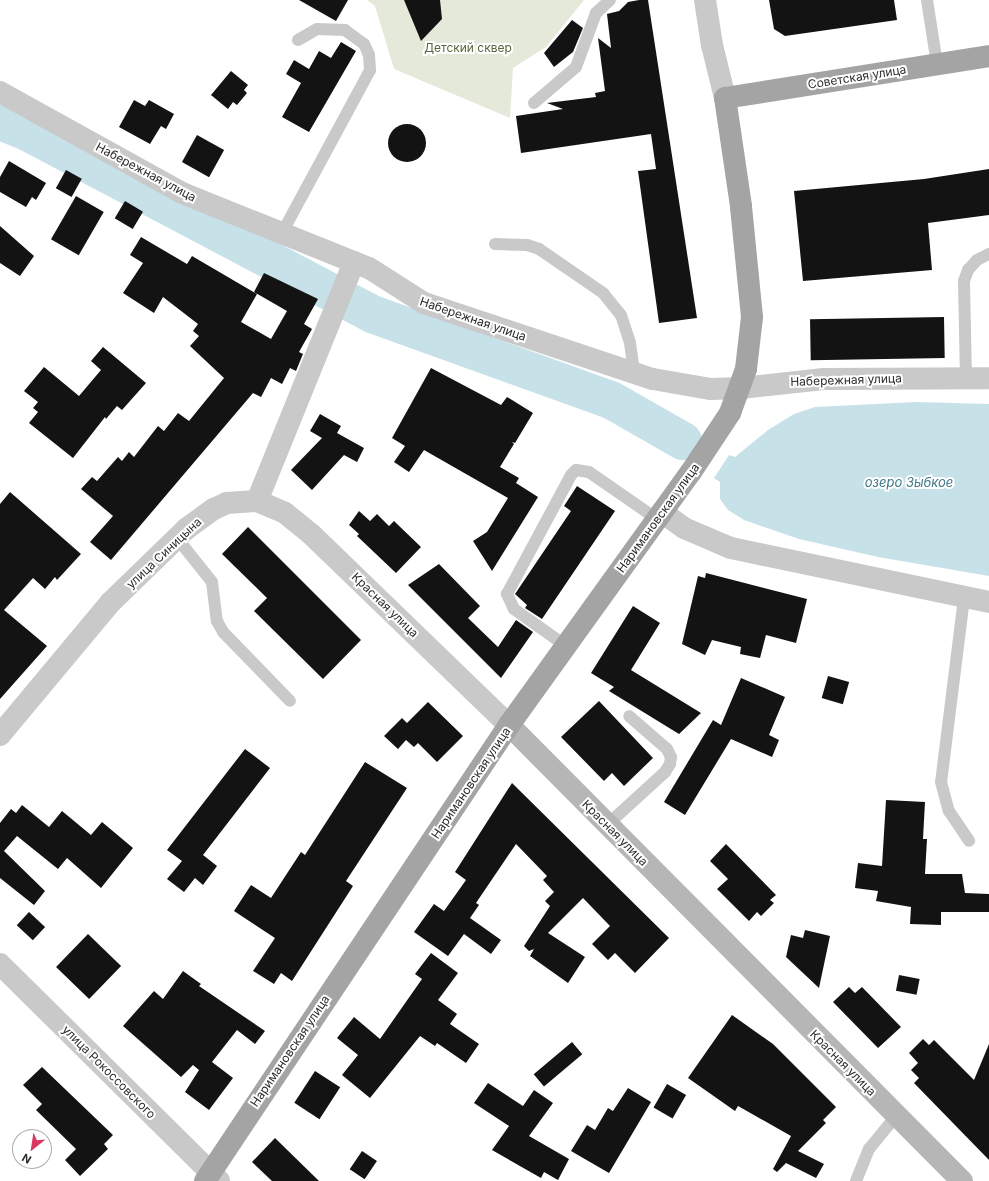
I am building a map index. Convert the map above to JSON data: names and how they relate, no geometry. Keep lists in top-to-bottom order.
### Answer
{
  "streets": {
    "main road": ["Советская улица", "Наримановская улица", "Красная улица"],
    "street": ["Набережная улица", "улица Синицына", "улица Рокоссовского"]
  },
  "crossings": [
    ["Советская улица", "Наримановская улица"],
    ["Набережная улица", "Наримановская улица"],
    ["Наримановская улица", "Красная улица"],
    ["Наримановская улица", "улица Рокоссовского"],
    ["улица Синицына", "Красная улица"]
  ],
  "water": ["озеро Зыбкое"],
  "parks": ["Детский сквер"],
  "north": "bottom left"
}
